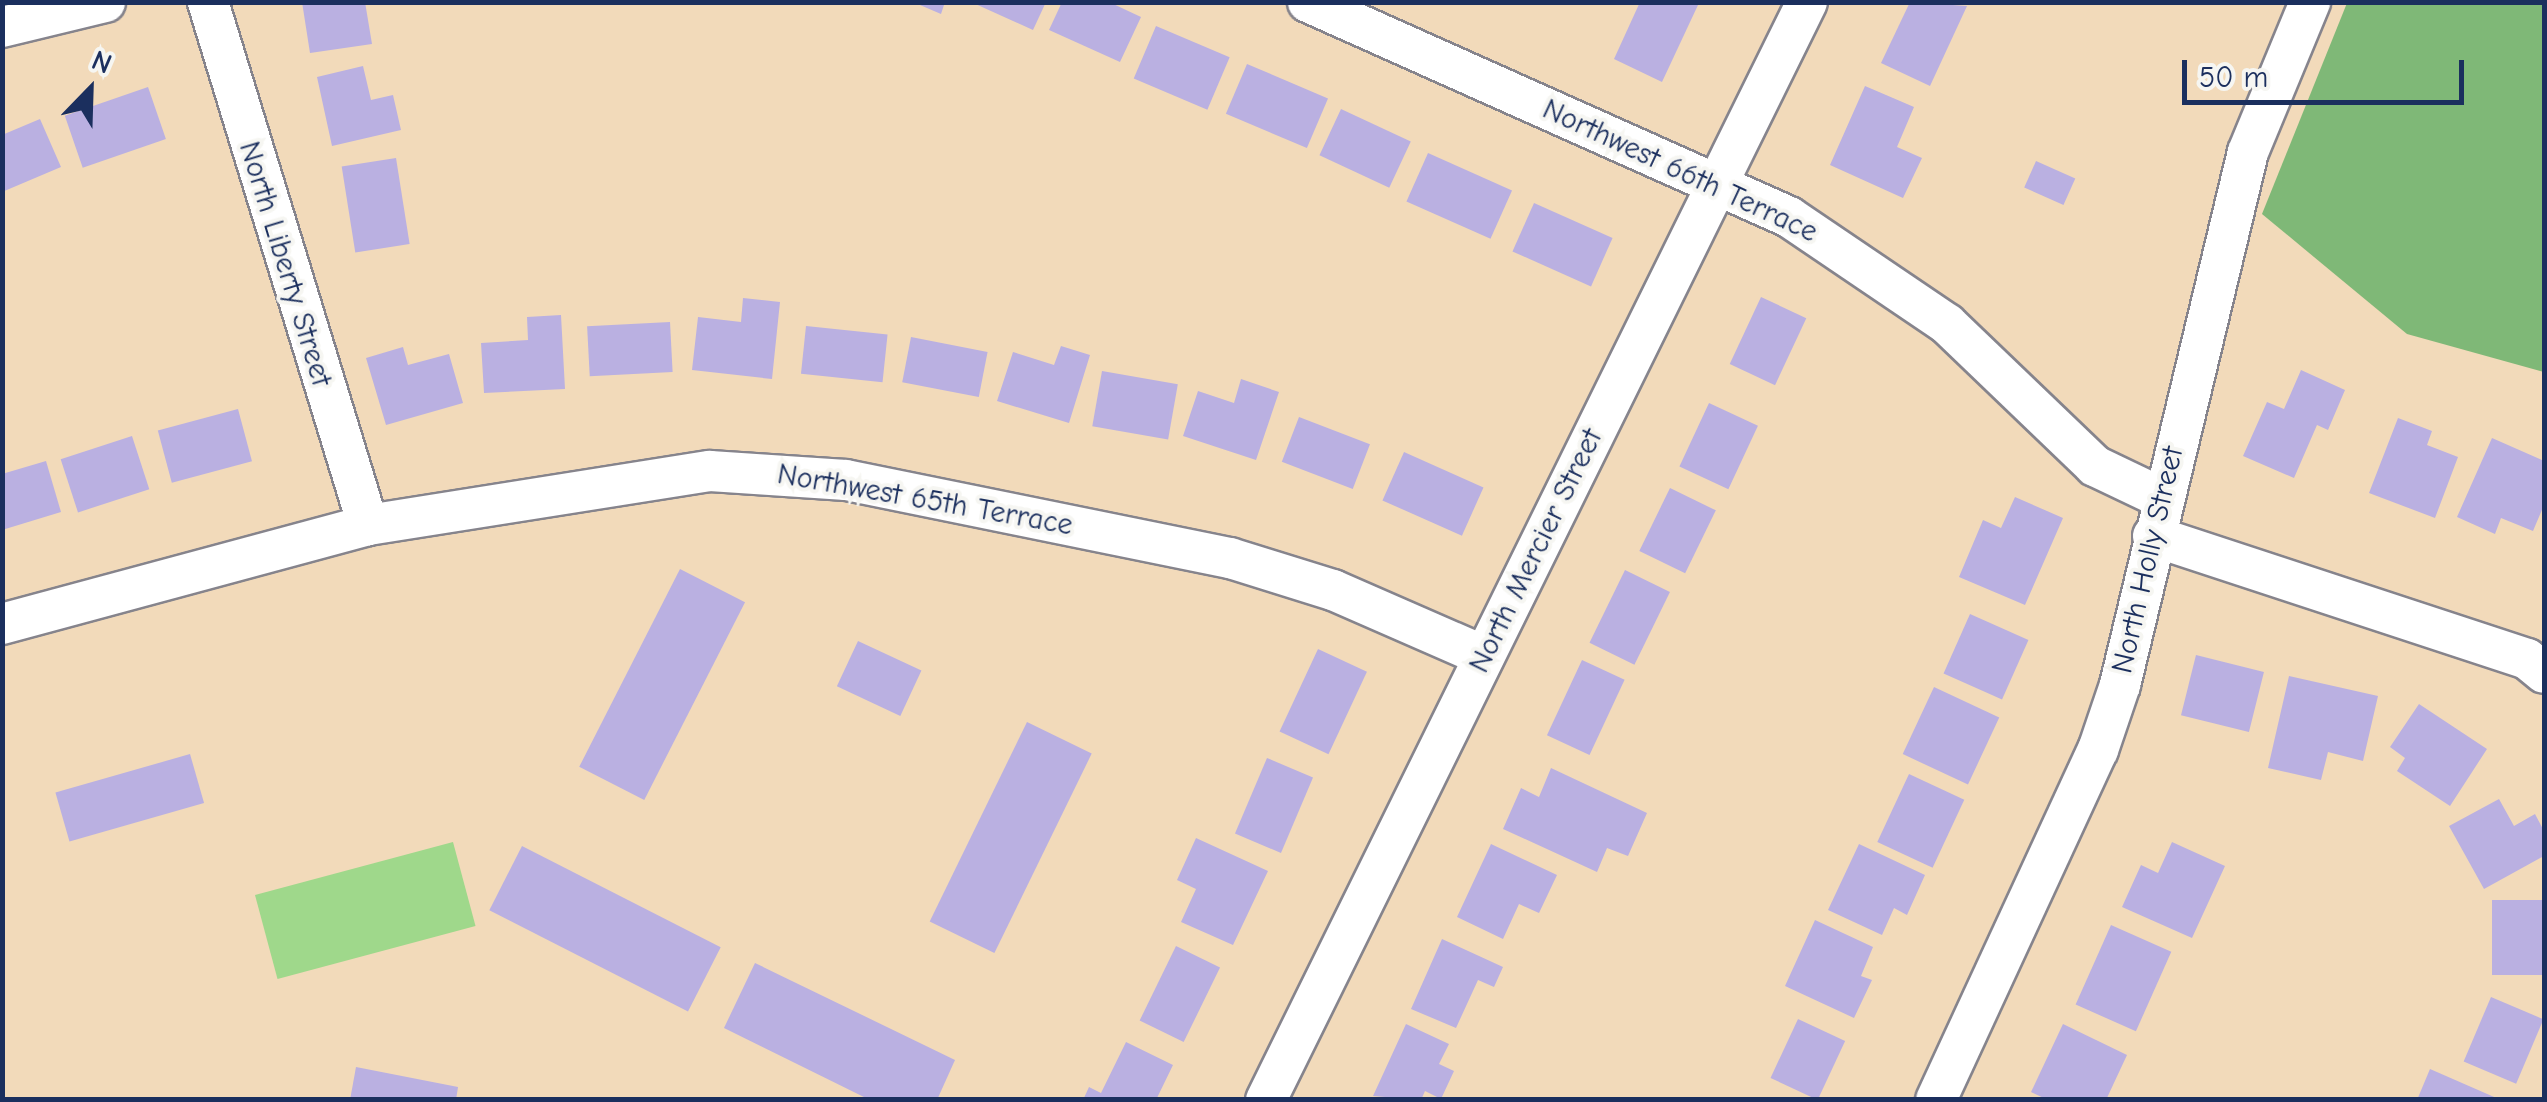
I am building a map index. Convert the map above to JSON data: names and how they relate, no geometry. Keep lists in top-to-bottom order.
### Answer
{
  "streets": {
    "street": [
      "Northwest 66th Terrace",
      "North Liberty Street",
      "Northwest 65th Terrace",
      "North Mercier Street",
      "North Holly Street"
    ]
  },
  "crossings": [
    ["Northwest 66th Terrace", "North Mercier Street"],
    ["Northwest 66th Terrace", "North Holly Street"],
    ["North Liberty Street", "Northwest 65th Terrace"],
    ["Northwest 65th Terrace", "North Mercier Street"]
  ],
  "scale_bar": "50 m",
  "north": "top right"
}
